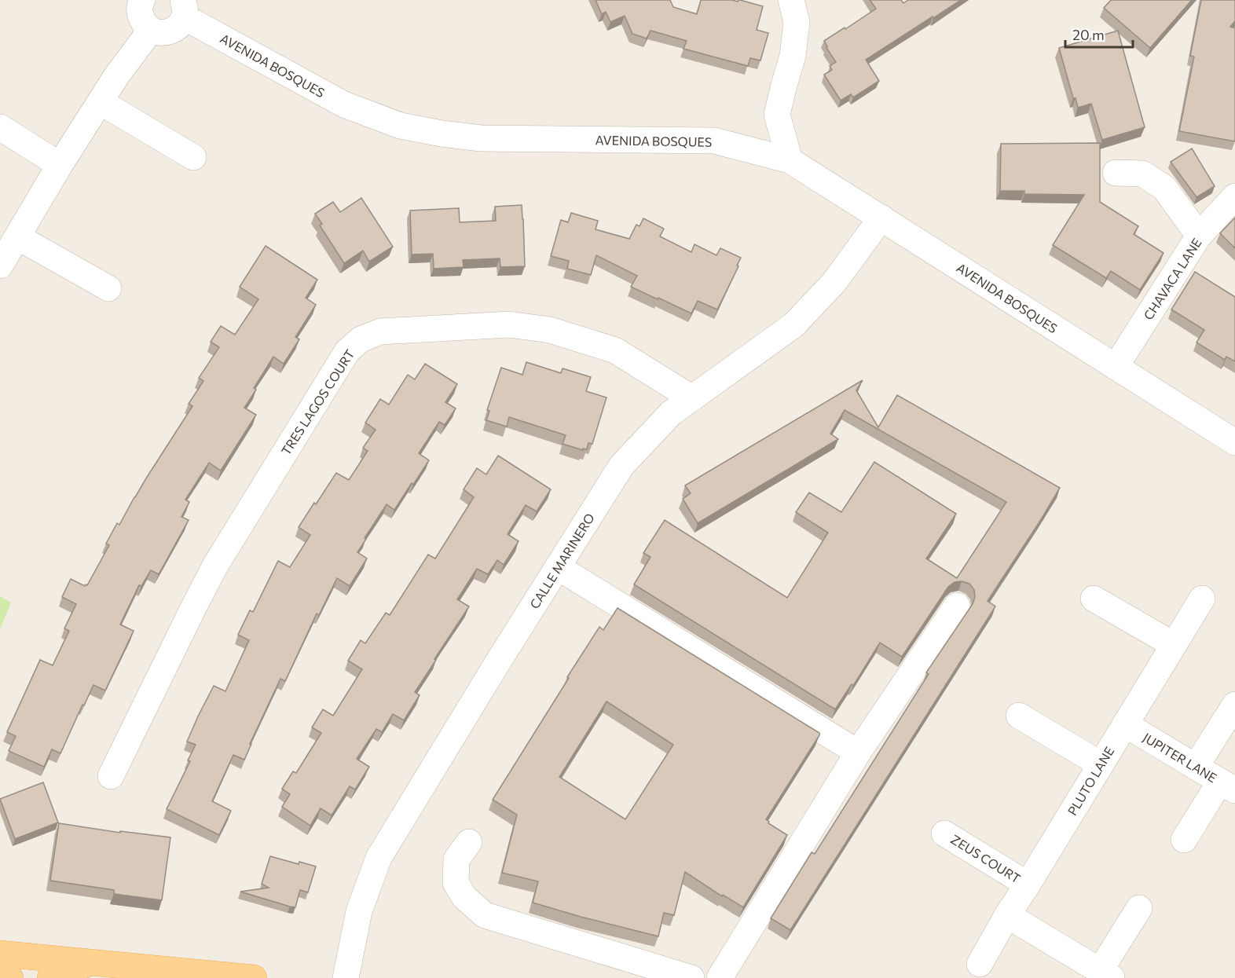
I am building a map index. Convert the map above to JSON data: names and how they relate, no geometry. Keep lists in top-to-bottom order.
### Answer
{
  "streets": {
    "street": [
      "AVENIDA BOSQUES",
      "CHAVACA LANE",
      "TRES LAGOS COURT",
      "CALLE MARINERO",
      "JUPITER LANE",
      "PLUTO LANE",
      "ZEUS COURT"
    ]
  },
  "crossings": [
    ["AVENIDA BOSQUES", "CHAVACA LANE"],
    ["AVENIDA BOSQUES", "CALLE MARINERO"],
    ["TRES LAGOS COURT", "CALLE MARINERO"],
    ["JUPITER LANE", "PLUTO LANE"],
    ["PLUTO LANE", "ZEUS COURT"]
  ],
  "scale_bar": "20 m"
}
